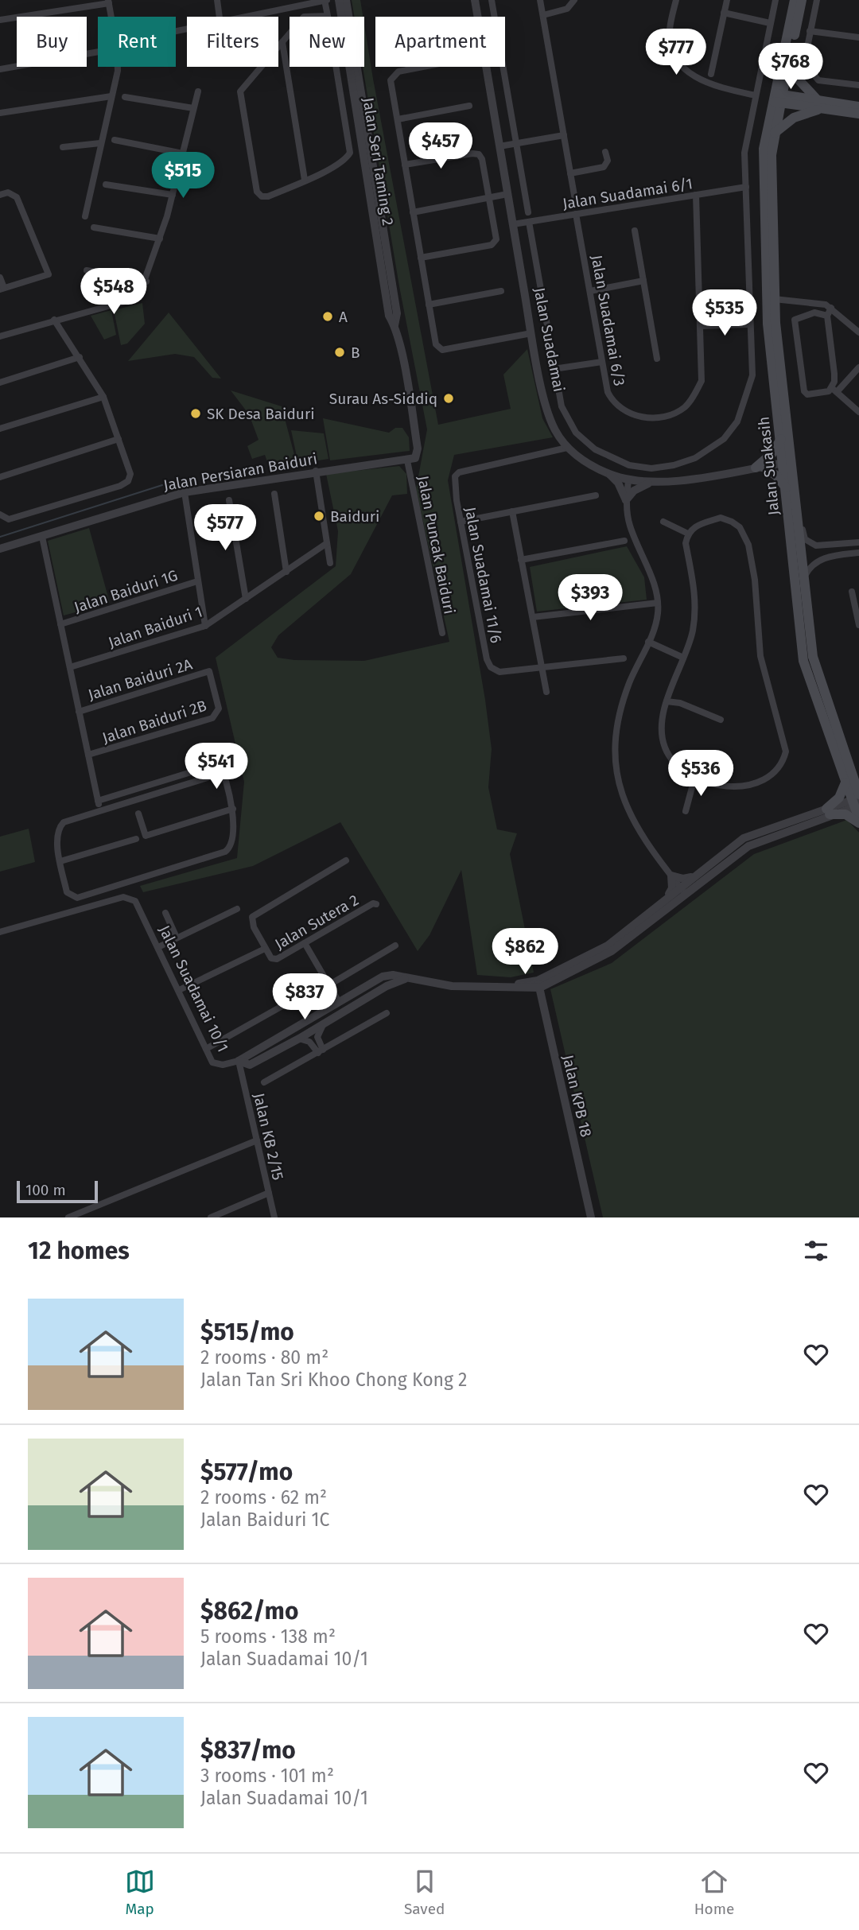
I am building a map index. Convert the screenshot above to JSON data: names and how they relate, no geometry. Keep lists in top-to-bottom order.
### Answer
{
  "streets": {
    "main road": ["Jalan Suakasih"],
    "street": [
      "Jalan Seri Taming 2",
      "Jalan Suadamai 6/1",
      "Jalan Suadamai 6/3",
      "Jalan Suadamai",
      "Jalan Persiaran Baiduri",
      "Jalan Puncak Baiduri",
      "Jalan Suadamai 11/6",
      "Jalan Baiduri 1G",
      "Jalan Baiduri 1",
      "Jalan Baiduri 2A",
      "Jalan Baiduri 2B",
      "Jalan Sutera 2",
      "Jalan Suadamai 10/1",
      "Jalan KPB 18",
      "Jalan KB 2/15"
    ]
  },
  "crossings": [
    ["Jalan Seri Taming 2", "Jalan Persiaran Baiduri"],
    ["Jalan Seri Taming 2", "Jalan Puncak Baiduri"],
    ["Jalan Suadamai 6/1", "Jalan Suadamai 6/3"],
    ["Jalan Suadamai 6/1", "Jalan Suadamai"],
    ["Jalan Suadamai", "Jalan Suakasih"],
    ["Jalan Suadamai", "Jalan Suadamai 11/6"],
    ["Jalan Suakasih", "Jalan Suadamai 10/1"],
    ["Jalan Persiaran Baiduri", "Jalan Puncak Baiduri"],
    ["Jalan Baiduri 2A", "Jalan Baiduri 2B"],
    ["Jalan Suadamai 10/1", "Jalan KPB 18"],
    ["Jalan Suadamai 10/1", "Jalan KB 2/15"]
  ],
  "places": [
    "A",
    "B",
    "Surau As-Siddiq",
    "SK Desa Baiduri",
    "Baiduri"
  ],
  "scale_bar": "100 m",
  "page": {
    "chip": [
      "Buy",
      "Rent",
      "Filters",
      "New",
      "Apartment"
    ],
    "price": [
      "$777",
      "$768",
      "$457",
      "$515",
      "$548",
      "$535",
      "$577",
      "$393",
      "$541",
      "$536",
      "$862",
      "$837"
    ],
    "scale": "100 m",
    "heading": "12 homes",
    "list": [
      {
        "name": "$515/mo",
        "note": "2 rooms · 80 m² · Jalan Tan Sri Khoo Chong Kong 2"
      },
      {
        "name": "$577/mo",
        "note": "2 rooms · 62 m² · Jalan Baiduri 1C"
      },
      {
        "name": "$862/mo",
        "note": "5 rooms · 138 m² · Jalan Suadamai 10/1"
      },
      {
        "name": "$837/mo",
        "note": "3 rooms · 101 m² · Jalan Suadamai 10/1"
      }
    ],
    "tabs": ["Map", "Saved", "Home"]
  }
}
